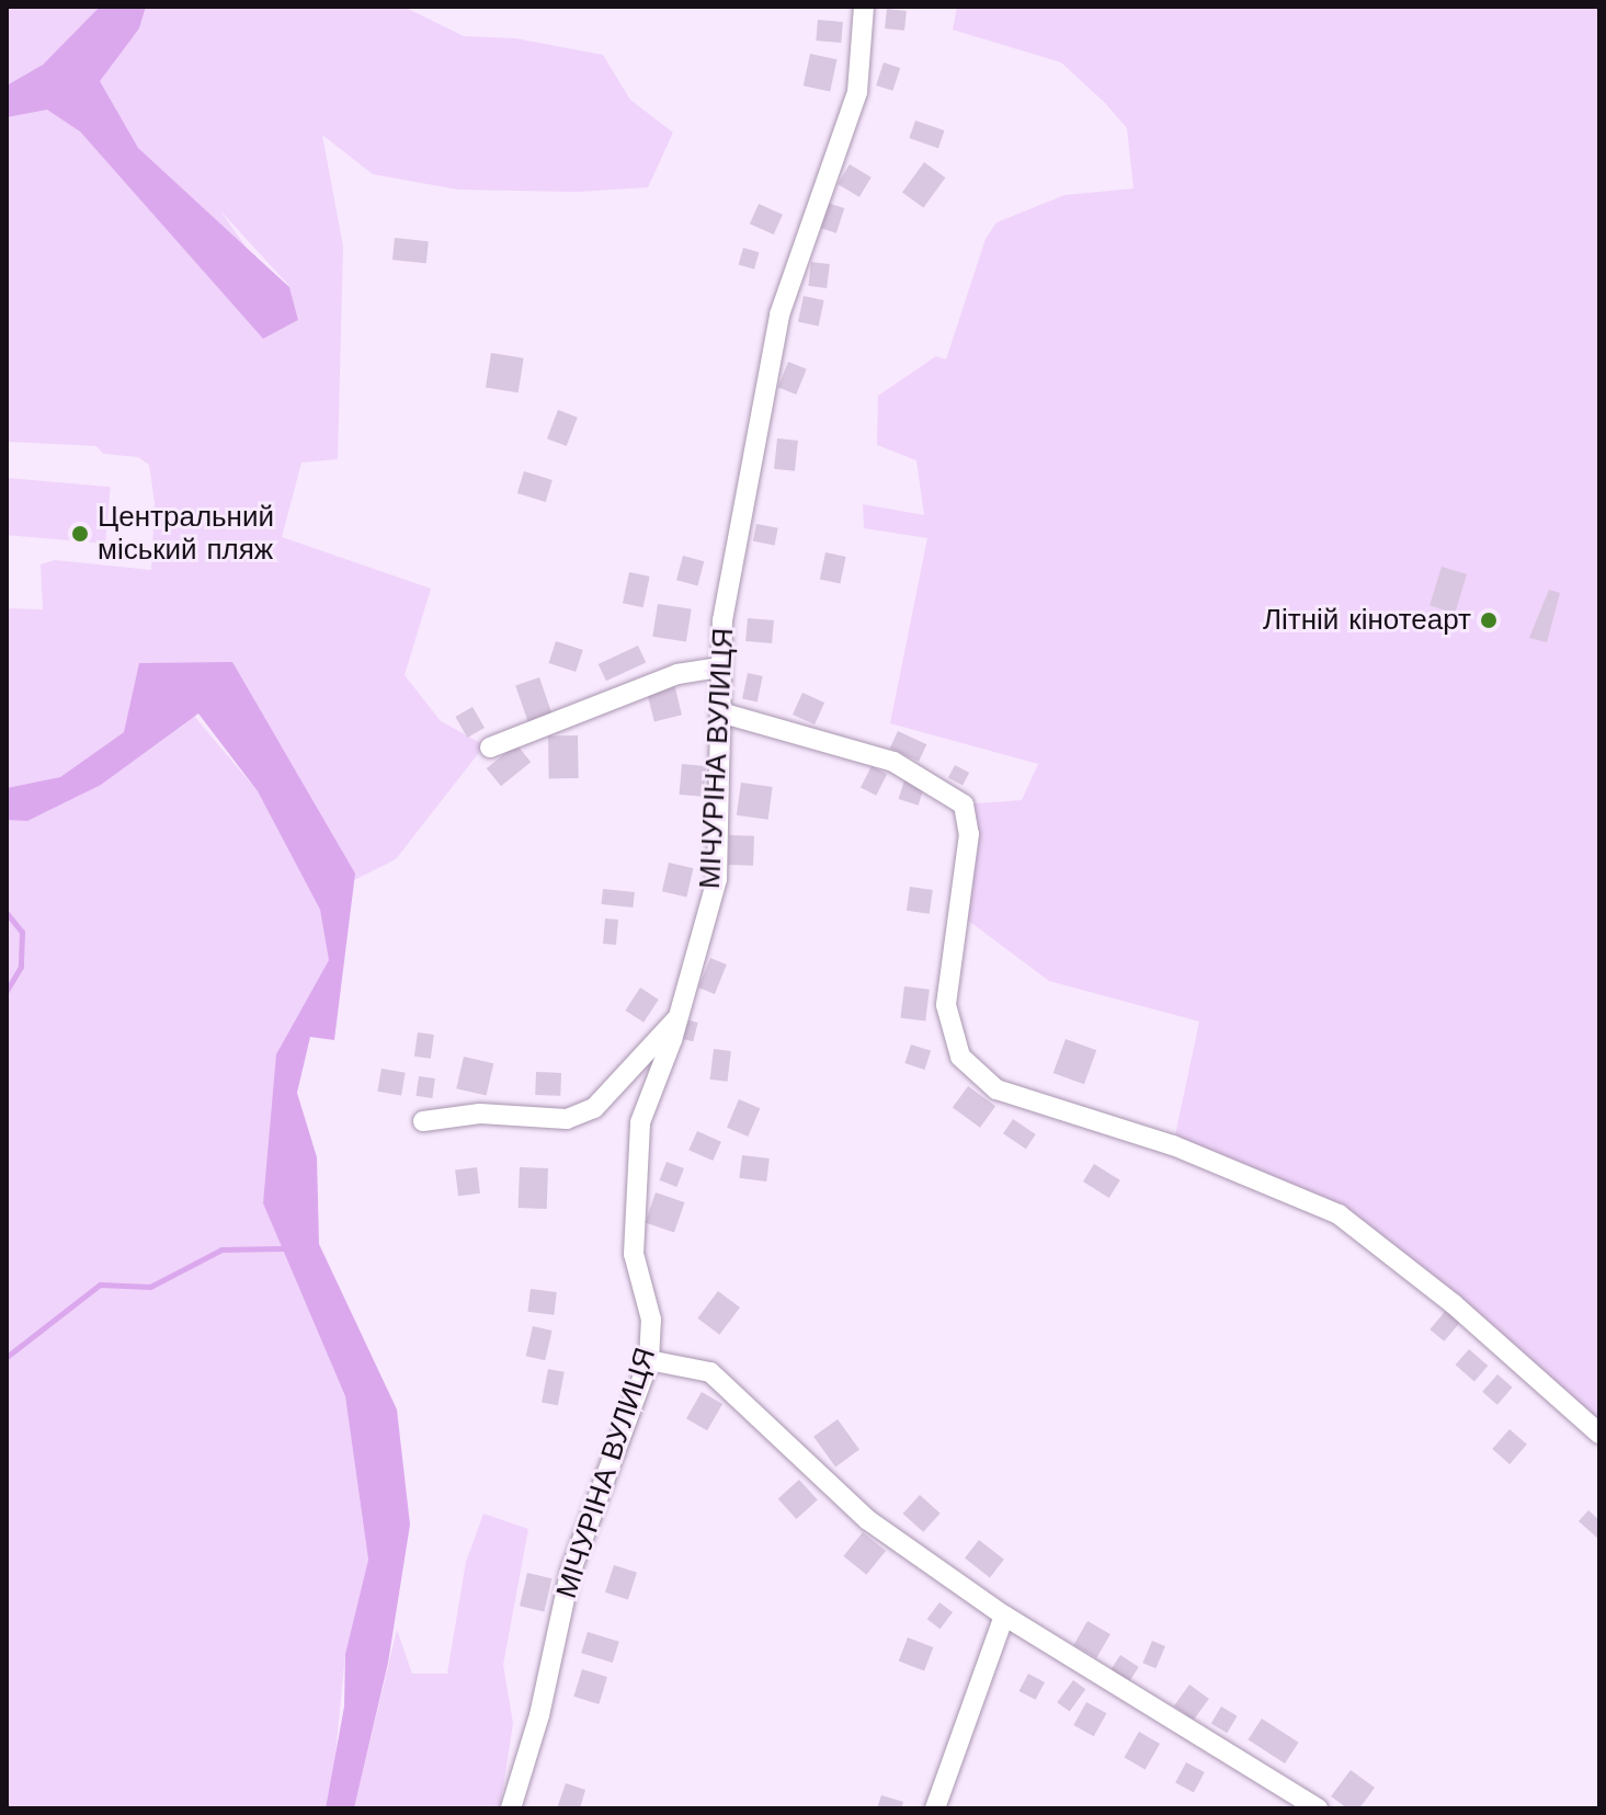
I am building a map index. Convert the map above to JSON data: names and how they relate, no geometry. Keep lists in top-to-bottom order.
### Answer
{
  "streets": {
    "street": ["МІЧУРІНА ВУЛИЦЯ"]
  },
  "places": ["Центральний міський пляж", "Літній кінотеарт"]
}
